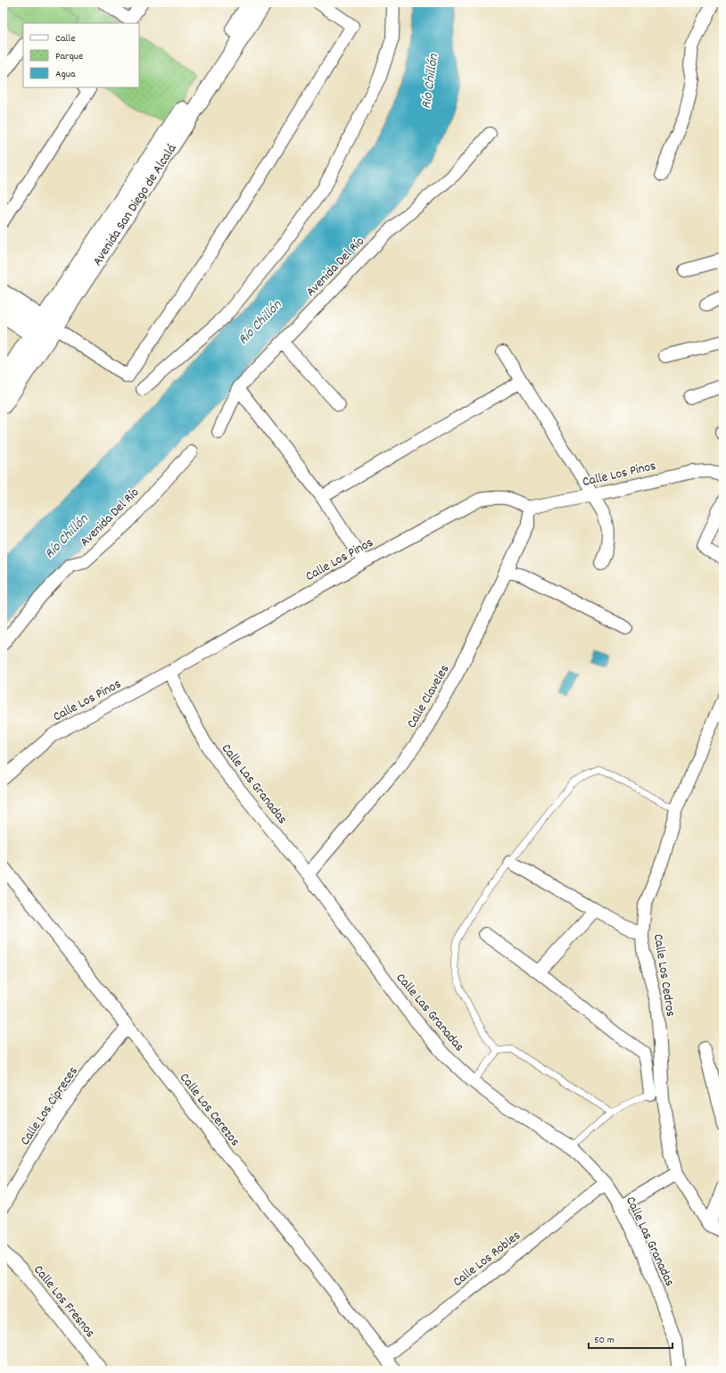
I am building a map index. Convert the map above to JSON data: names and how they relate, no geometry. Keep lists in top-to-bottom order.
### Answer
{
  "streets": {
    "main road": ["Avenida San Diego de Alcalá"],
    "street": [
      "Avenida Del Río",
      "Calle Los Pinos",
      "Calle Claveles",
      "Calle Las Granadas",
      "Calle Los Cedros",
      "Calle Los Cipreces",
      "Calle Los Cerezos",
      "Calle Los Robles",
      "Calle Los Fresnos"
    ]
  },
  "crossings": [
    ["Calle Los Pinos", "Calle Claveles"],
    ["Calle Los Pinos", "Calle Las Granadas"],
    ["Calle Claveles", "Calle Las Granadas"],
    ["Calle Las Granadas", "Calle Los Robles"],
    ["Calle Los Cipreces", "Calle Los Cerezos"],
    ["Calle Los Cerezos", "Calle Los Robles"]
  ],
  "water": ["Río Chillón"],
  "legend": ["Calle", "Parque", "Agua"],
  "scale_bar": "50 m"
}
